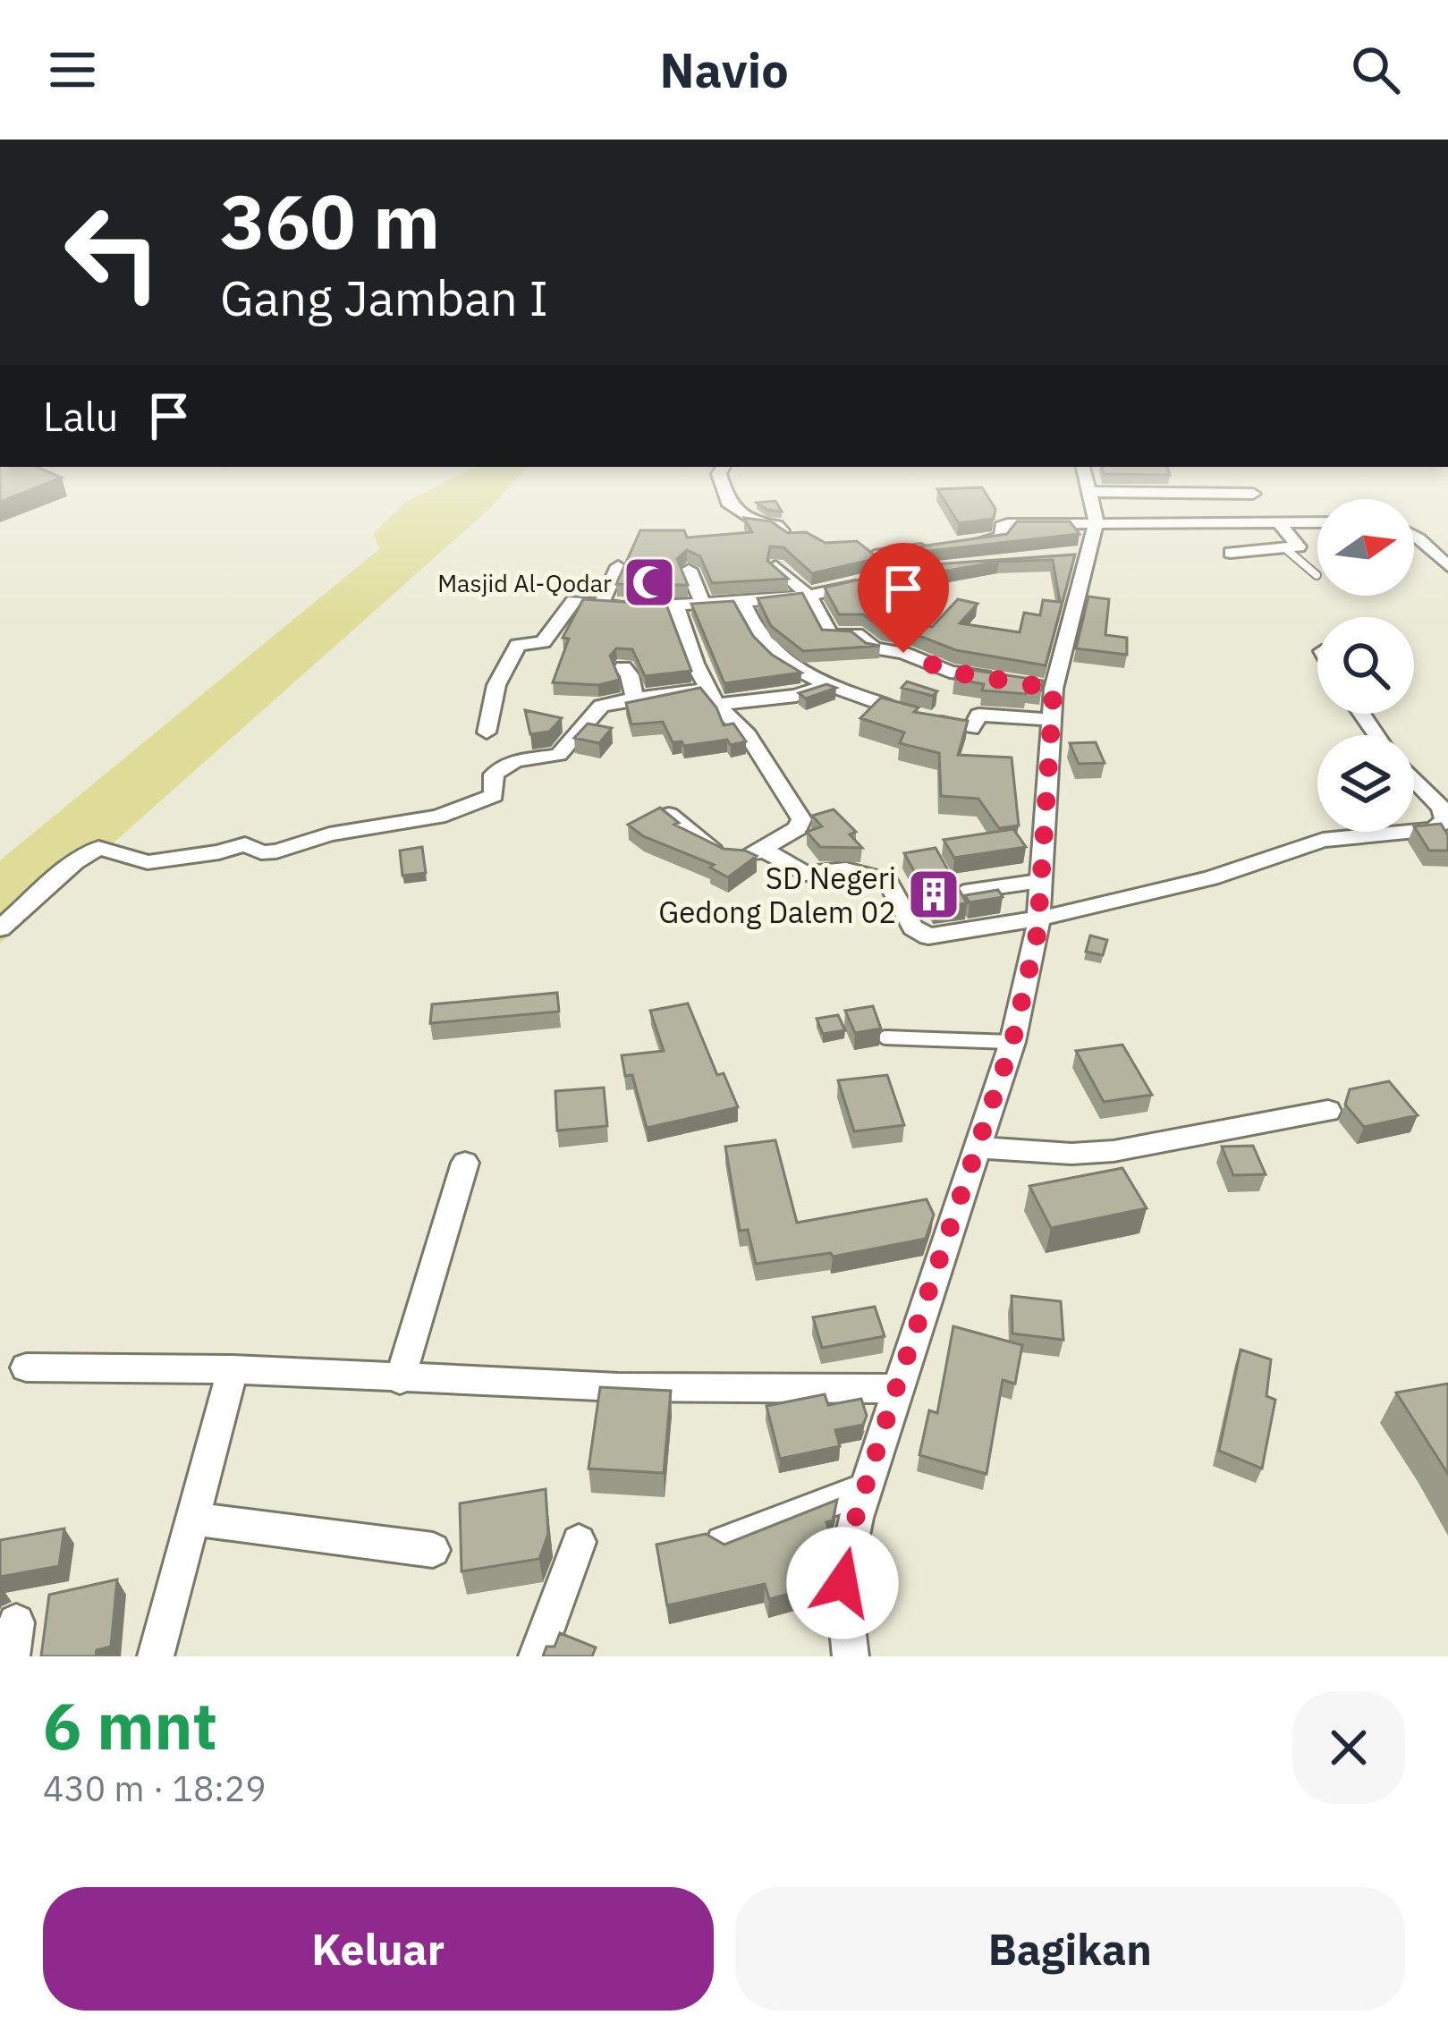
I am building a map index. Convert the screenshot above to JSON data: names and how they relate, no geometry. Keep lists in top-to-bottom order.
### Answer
{
  "places": {
    "mosque": ["Masjid Al-Qodar"],
    "building": ["SD Negeri Gedong Dalem 02"]
  },
  "north": "right",
  "page": {
    "header": "Navio",
    "turn": ["360 m", "Gang Jamban I"],
    "then": "Lalu",
    "heading": ["6 mnt", "430 m · 18:29"],
    "buttons": ["Keluar", "Bagikan"]
  }
}
